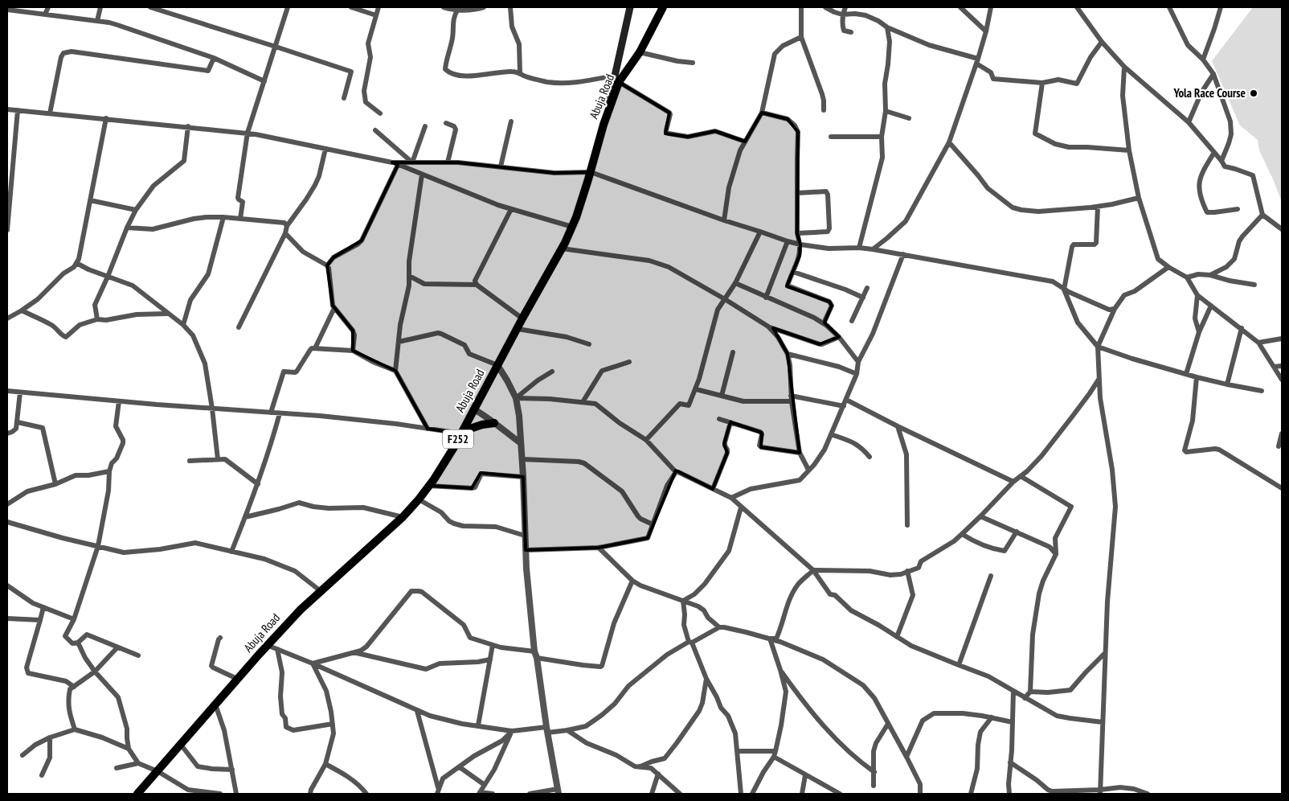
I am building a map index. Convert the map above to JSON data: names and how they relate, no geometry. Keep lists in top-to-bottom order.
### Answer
{
  "streets": {
    "main road": ["Abuja Road", "F252"]
  },
  "places": ["Yola Race Course"]
}
